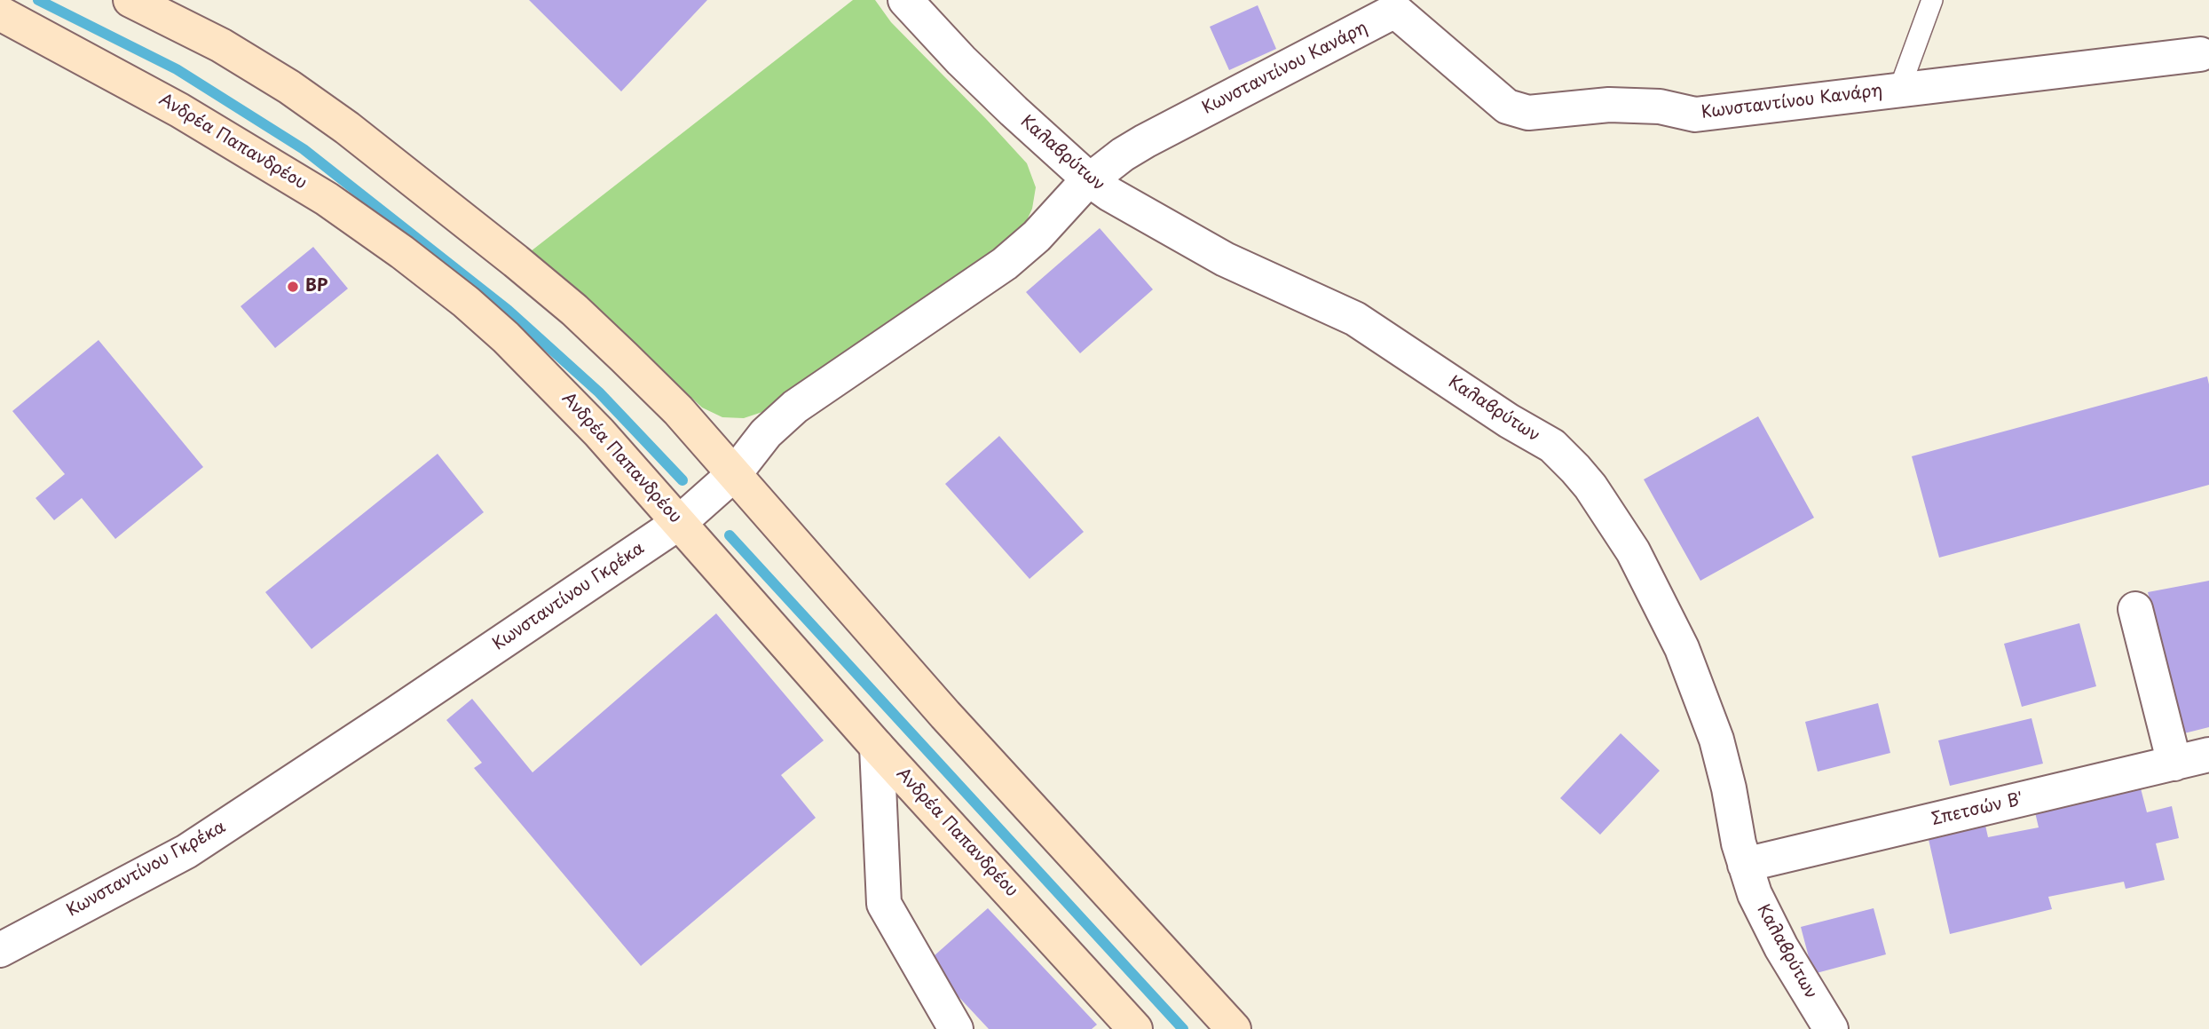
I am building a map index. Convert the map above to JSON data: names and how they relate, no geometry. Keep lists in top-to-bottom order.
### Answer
{
  "streets": {
    "main road": ["Ανδρέα Παπανδρέου"],
    "street": [
      "Κωνσταντίνου Κανάρη",
      "Καλαβρύτων",
      "Κωνσταντίνου Γκρέκα",
      "Σπετσών Β'"
    ]
  },
  "crossings": [
    ["Κωνσταντίνου Κανάρη", "Καλαβρύτων"],
    ["Κωνσταντίνου Κανάρη", "Κωνσταντίνου Γκρέκα"],
    ["Ανδρέα Παπανδρέου", "Κωνσταντίνου Γκρέκα"],
    ["Καλαβρύτων", "Κωνσταντίνου Γκρέκα"],
    ["Καλαβρύτων", "Σπετσών Β'"]
  ],
  "places": ["BP"]
}
